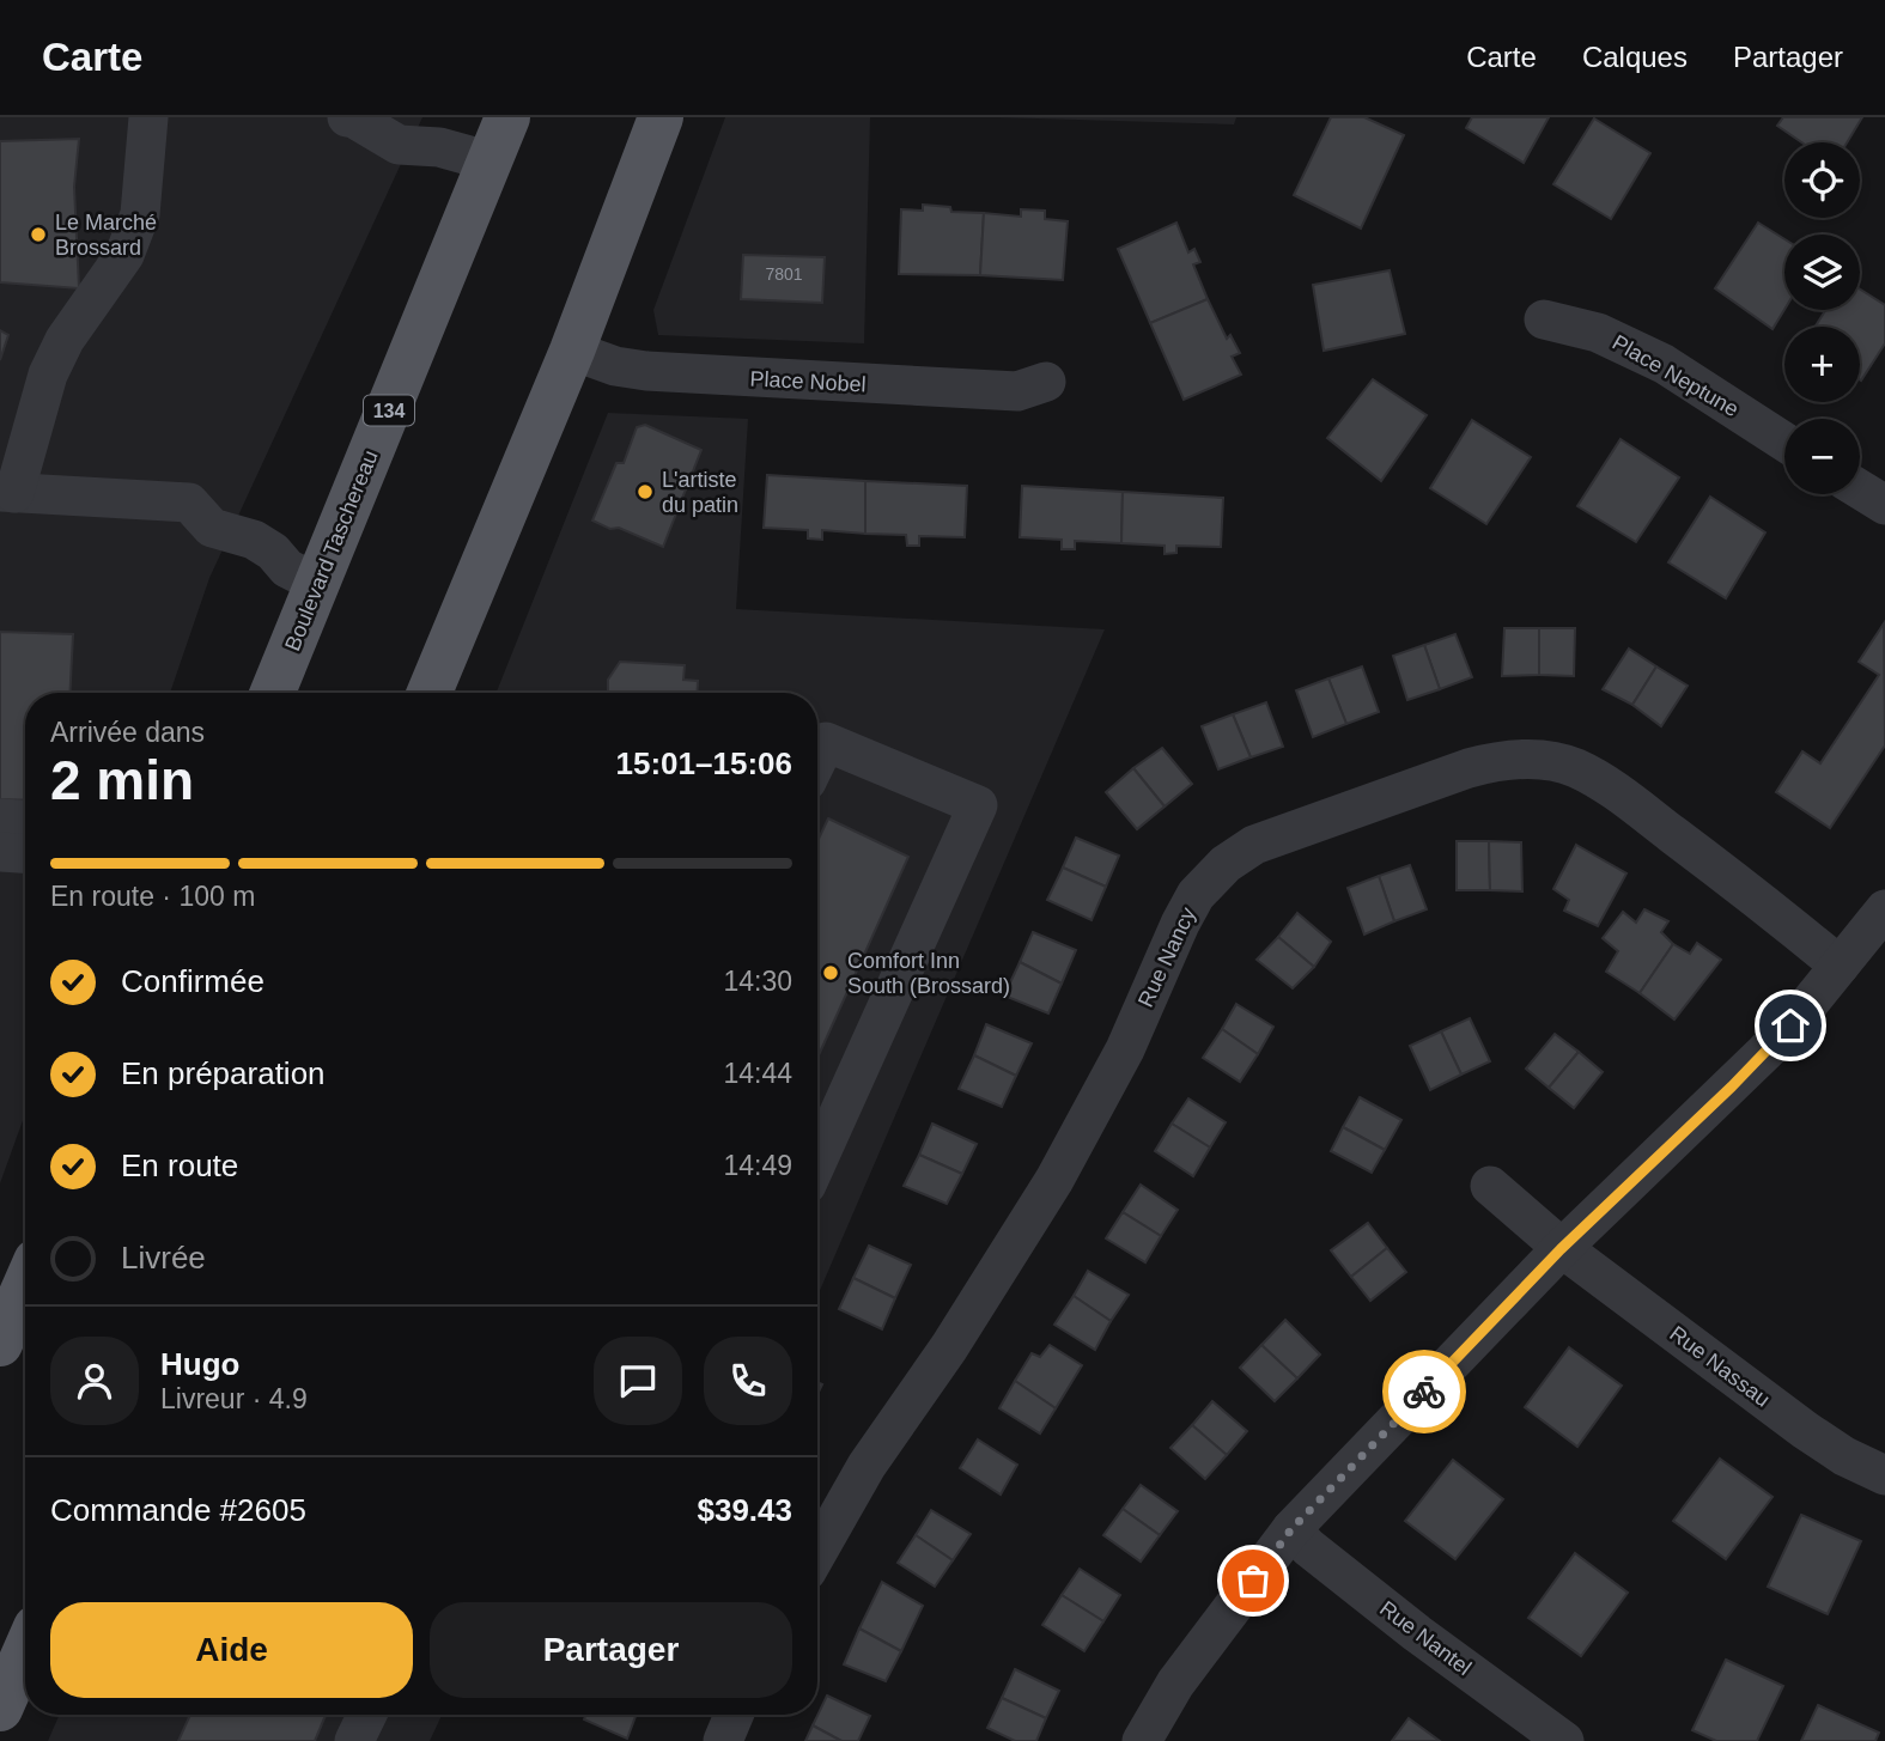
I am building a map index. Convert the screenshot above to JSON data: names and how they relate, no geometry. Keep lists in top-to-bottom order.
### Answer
{
  "streets": {
    "main road": ["134", "Boulevard Taschereau"],
    "street": [
      "Place Neptune",
      "Place Nobel",
      "Rue Nancy",
      "Rue Nassau",
      "Rue Nantel"
    ]
  },
  "places": ["Le Marché Brossard", "L'artiste du patin", "Comfort Inn South (Brossard)"],
  "house_numbers": ["7801"],
  "page": {
    "header": "Carte",
    "nav": ["Carte", "Calques", "Partager"],
    "map_buttons": ["+", "−"],
    "heading": ["2 min", "Arrivée dans", "15:01–15:06"],
    "panel": [
      "Hugo",
      "Livreur · 4.9",
      "Commande #2605",
      "$39.43"
    ],
    "bar": "En route · 100 m",
    "list": [
      ["Confirmée", "14:30"],
      ["En préparation", "14:44"],
      ["En route", "14:49"],
      "Livrée"
    ],
    "buttons": ["Aide", "Partager"]
  }
}
